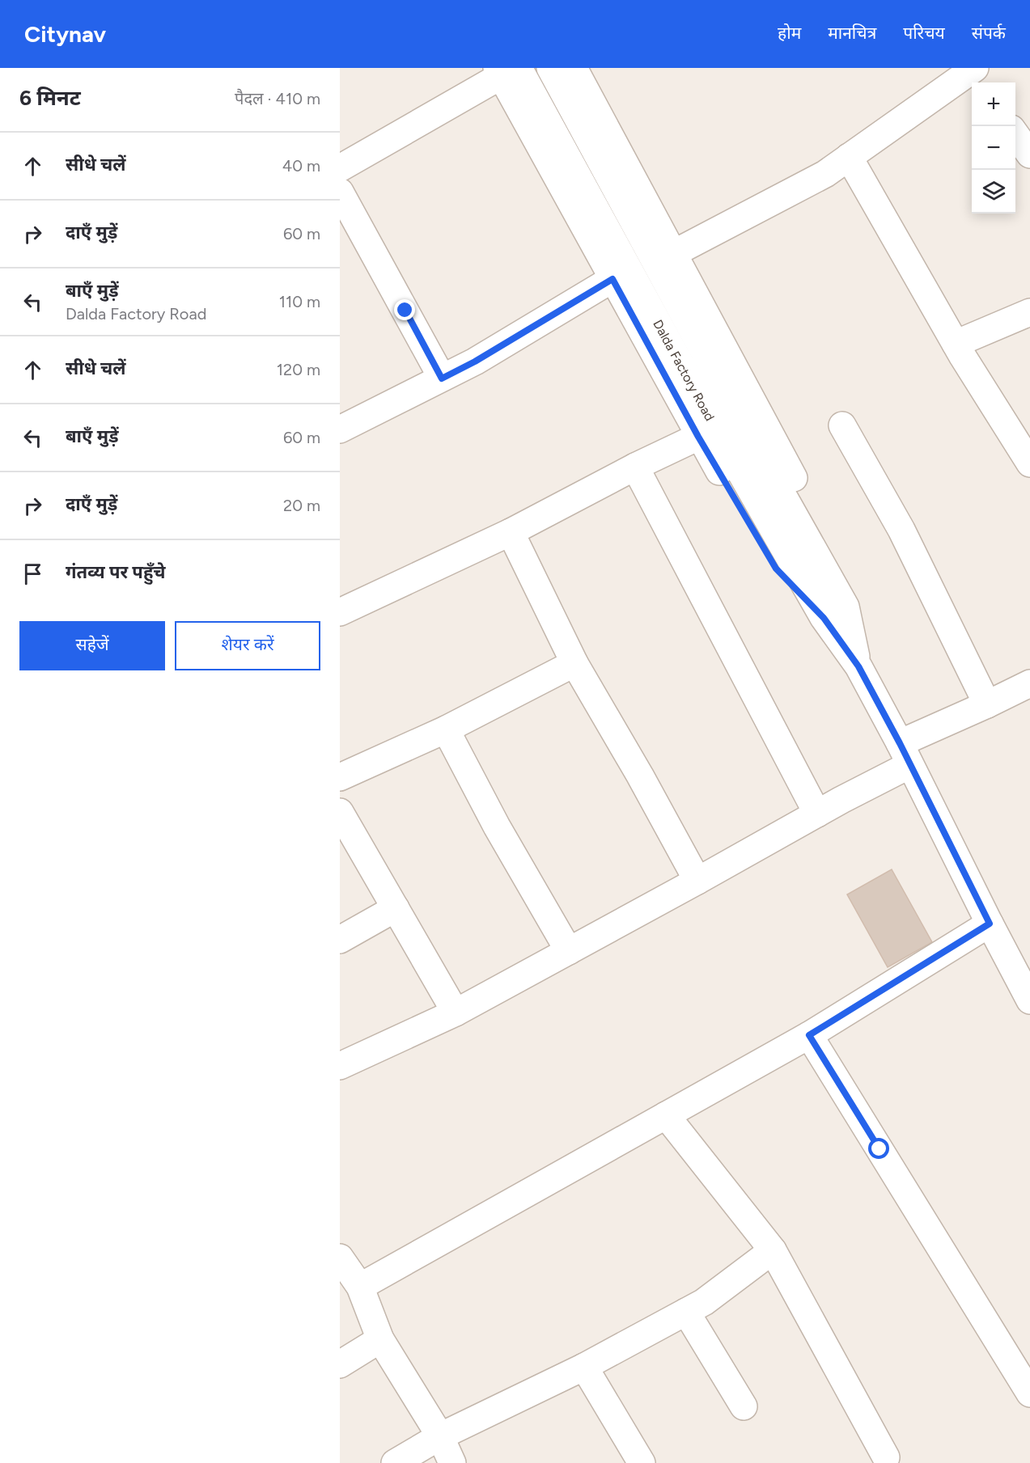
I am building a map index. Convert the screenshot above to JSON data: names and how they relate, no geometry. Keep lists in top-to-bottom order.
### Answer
{
  "streets": {
    "street": ["Dalda Factory Road"]
  },
  "page": {
    "header": "Citynav",
    "nav": [
      "होम",
      "मानचित्र",
      "परिचय",
      "संपर्क"
    ],
    "heading": ["6 मिनट", "पैदल · 410 m"],
    "map_buttons": ["+", "−"],
    "list": [
      ["सीधे चलें", "40 m"],
      ["दाएँ मुड़ें", "60 m"],
      ["बाएँ मुड़ें", "Dalda Factory Road", "110 m"],
      ["सीधे चलें", "120 m"],
      ["बाएँ मुड़ें", "60 m"],
      ["दाएँ मुड़ें", "20 m"],
      "गंतव्य पर पहुँचे"
    ],
    "buttons": ["सहेजें", "शेयर करें"]
  }
}
